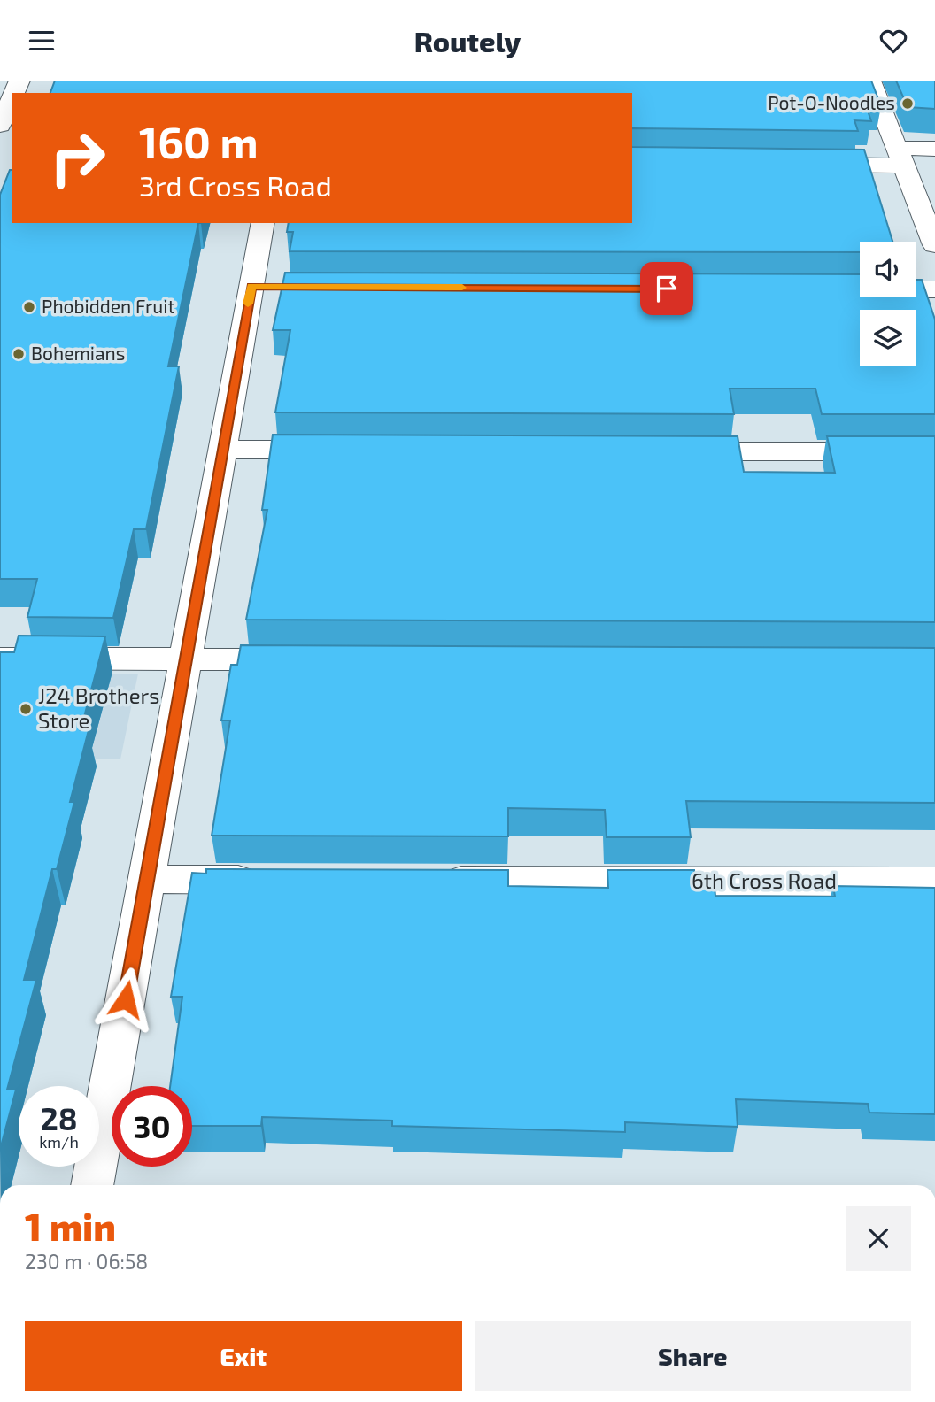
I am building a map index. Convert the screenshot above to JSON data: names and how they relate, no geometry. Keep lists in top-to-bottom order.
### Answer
{
  "streets": {
    "street": ["6th Cross Road"]
  },
  "places": [
    "Pot-O-Noodles",
    "Phobidden Fruit",
    "Bohemians",
    "J24 Brothers Store"
  ],
  "page": {
    "header": "Routely",
    "turn": ["160 m", "3rd Cross Road"],
    "speed": "28 km/h",
    "limit": "30",
    "heading": ["1 min", "230 m · 06:58"],
    "buttons": ["Exit", "Share"]
  }
}
